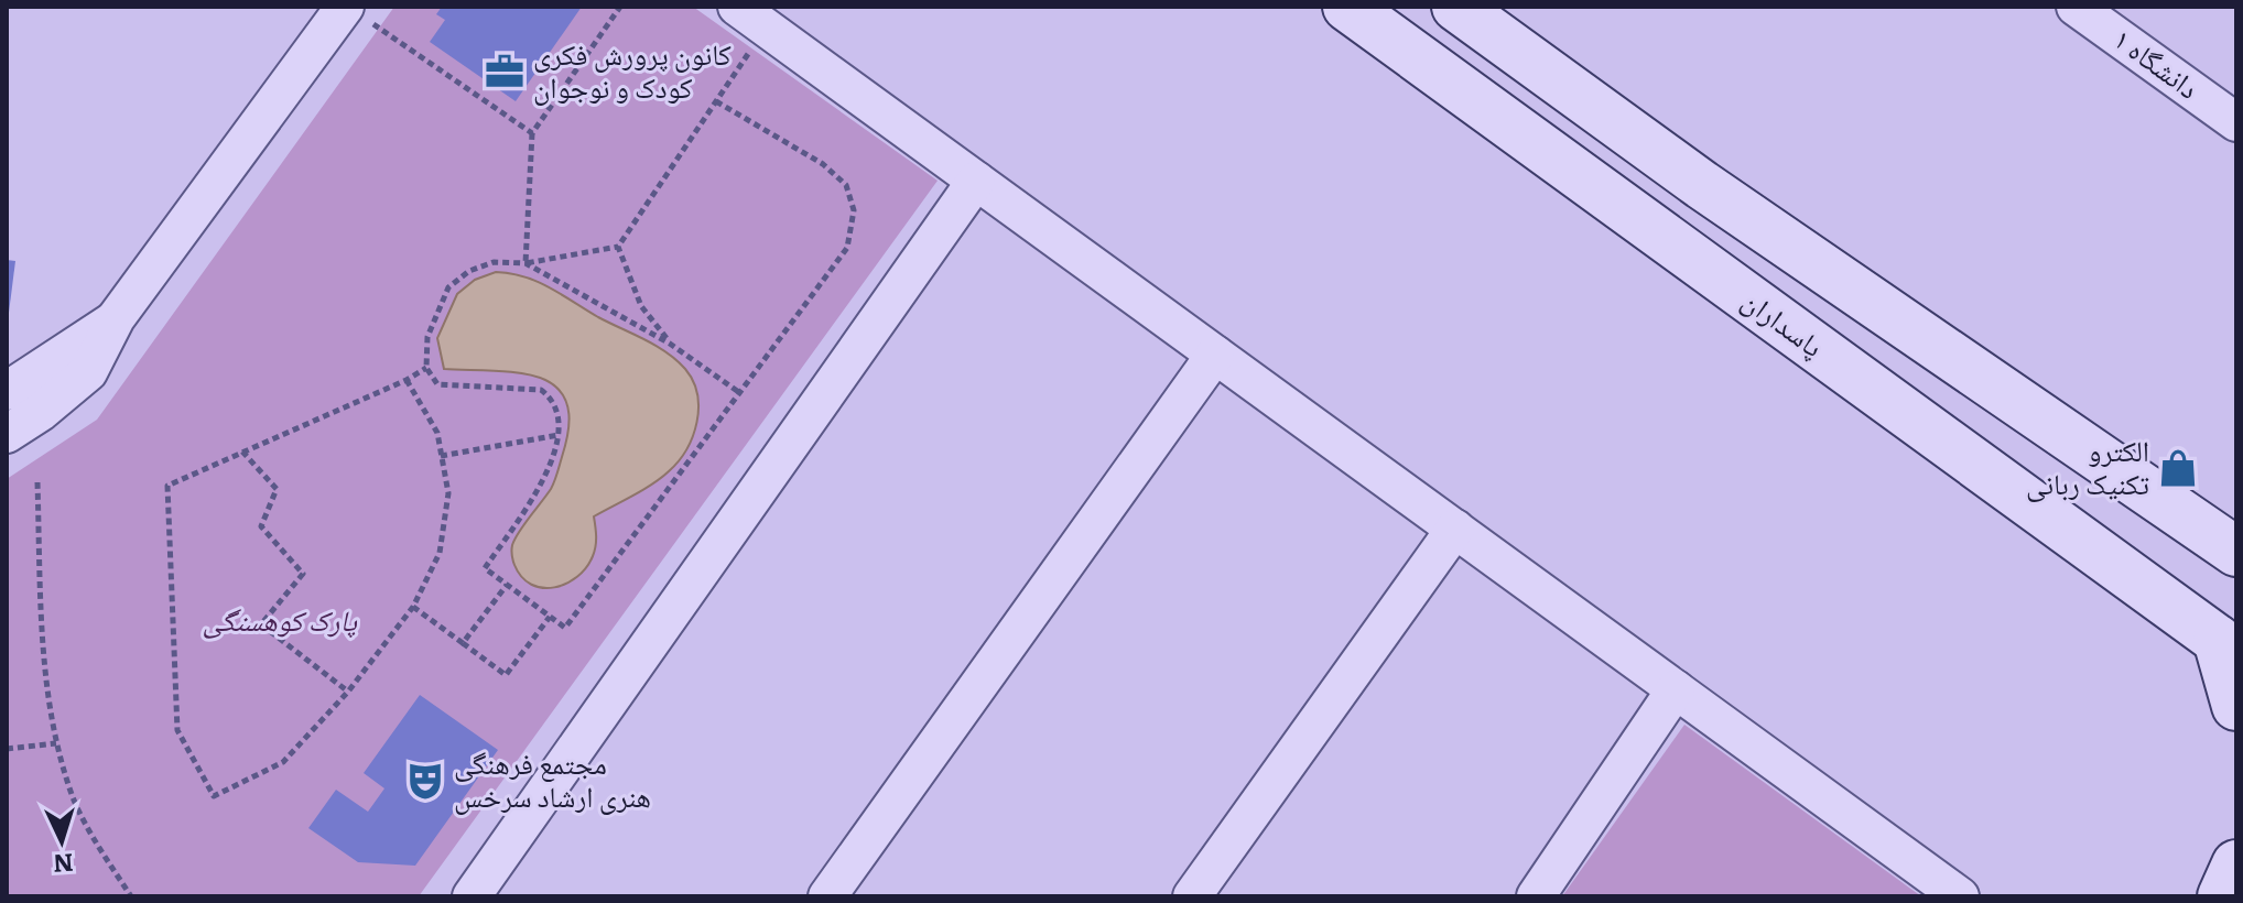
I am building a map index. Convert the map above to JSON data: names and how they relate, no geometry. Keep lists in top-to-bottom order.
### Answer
{
  "streets": {
    "main road": ["پاسداران"],
    "street": ["دانشگاه ۱"]
  },
  "parks": ["پارک کوهسنگی"],
  "places": {
    "office": ["کانون پرورش فکری کودک و نوجوان"],
    "shop": ["الکترو تکنیک ربانی"],
    "theatre": ["مجتمع فرهنگی هنری ارشاد سرخس"]
  },
  "north": "bottom"
}
